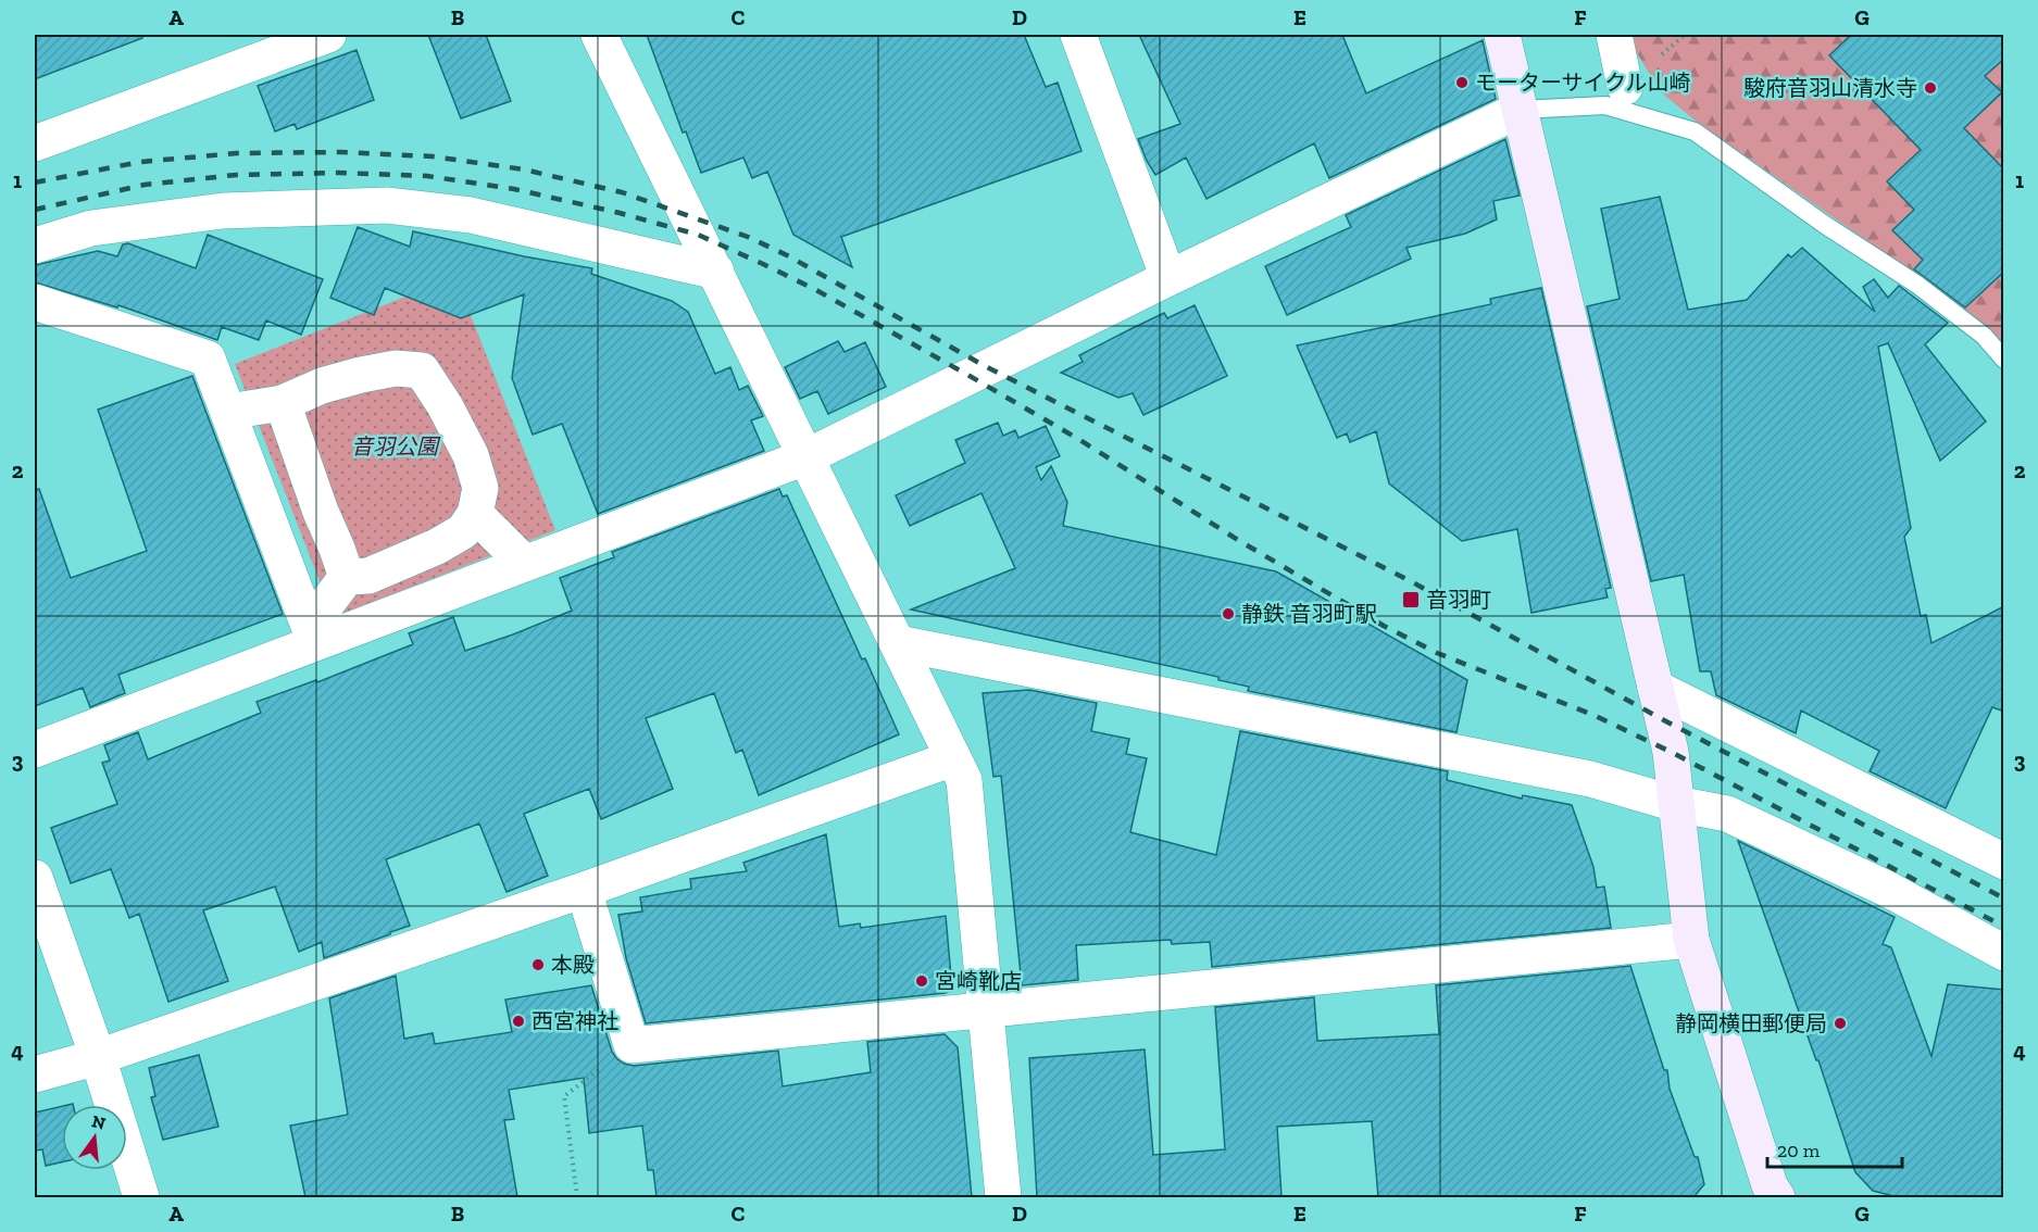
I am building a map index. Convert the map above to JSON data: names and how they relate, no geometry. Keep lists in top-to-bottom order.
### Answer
{
  "parks": ["音羽公園"],
  "places": {
    "other": [
      "モーターサイクル山崎",
      "駿府音羽山清水寺",
      "静鉄 音羽町駅",
      "本殿",
      "宮崎靴店",
      "西宮神社",
      "静岡横田郵便局"
    ],
    "transit": ["音羽町"]
  },
  "scale_bar": "20 m",
  "north": "top",
  "grid": {
    "columns": [
      "A",
      "B",
      "C",
      "D",
      "E",
      "F",
      "G"
    ],
    "rows": [
      "1",
      "2",
      "3",
      "4"
    ]
  }
}
